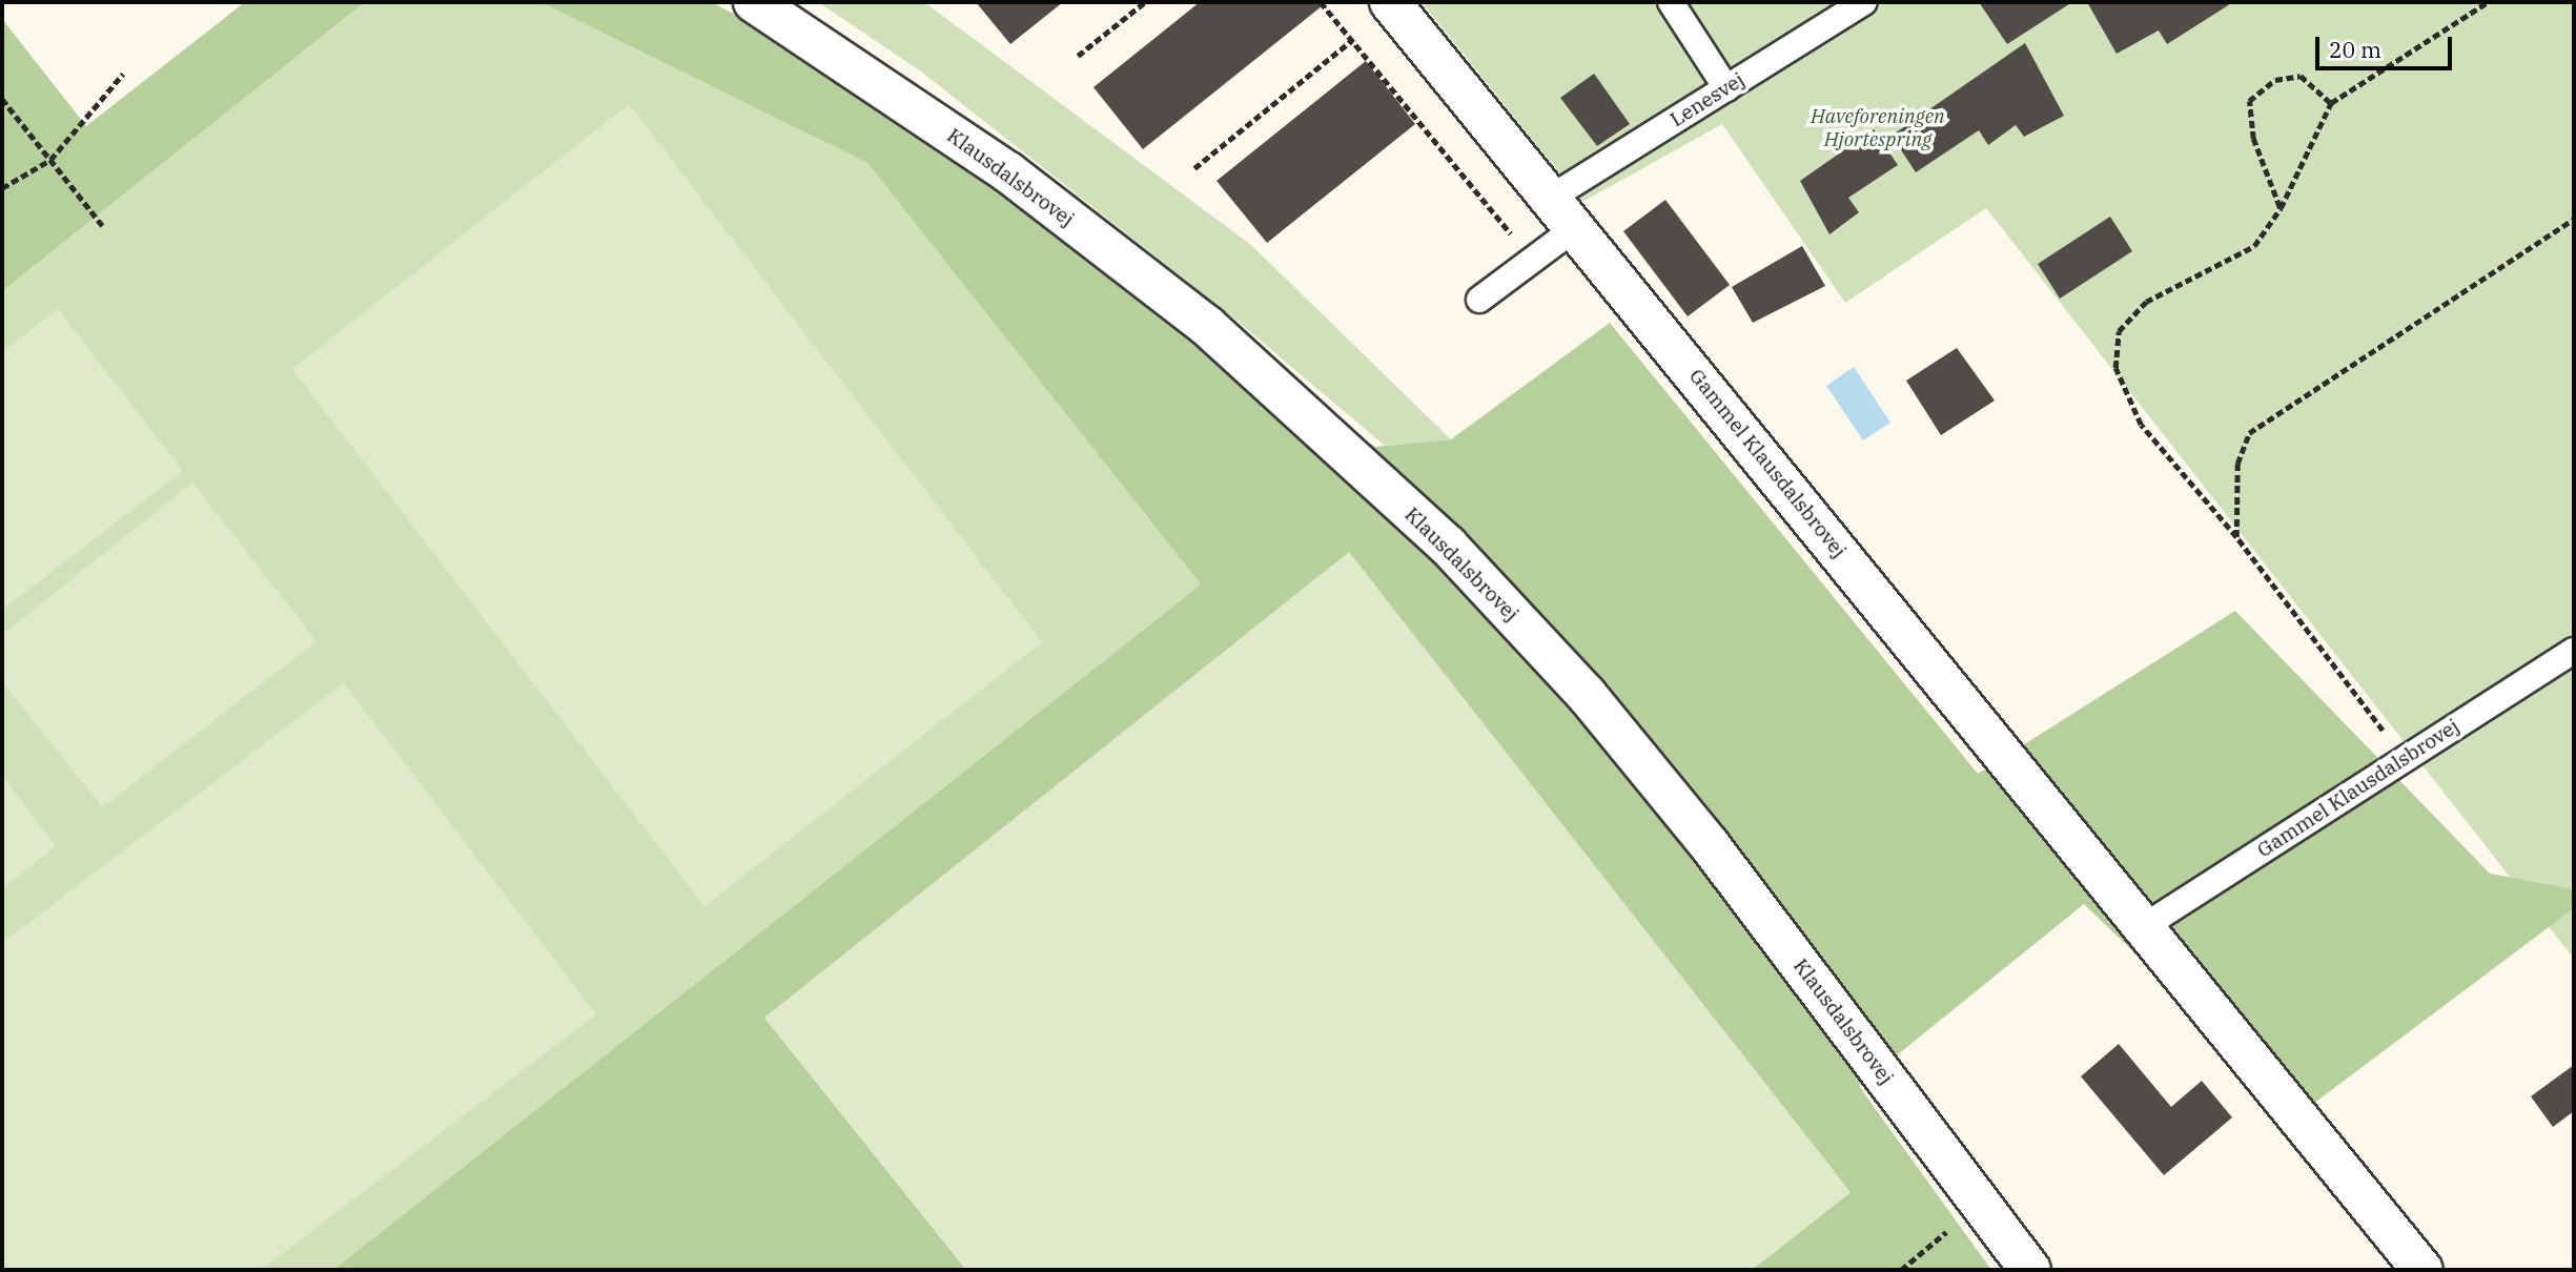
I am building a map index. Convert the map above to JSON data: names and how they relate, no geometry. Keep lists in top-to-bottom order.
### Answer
{
  "streets": {
    "street": ["Klausdalsbrovej", "Gammel Klausdalsbrovej"],
    "lane": ["Lenesvej"]
  },
  "crossings": [
    ["Lenesvej", "Gammel Klausdalsbrovej"]
  ],
  "parks": ["Haveforeningen Hjortespring"],
  "scale_bar": "20 m"
}
